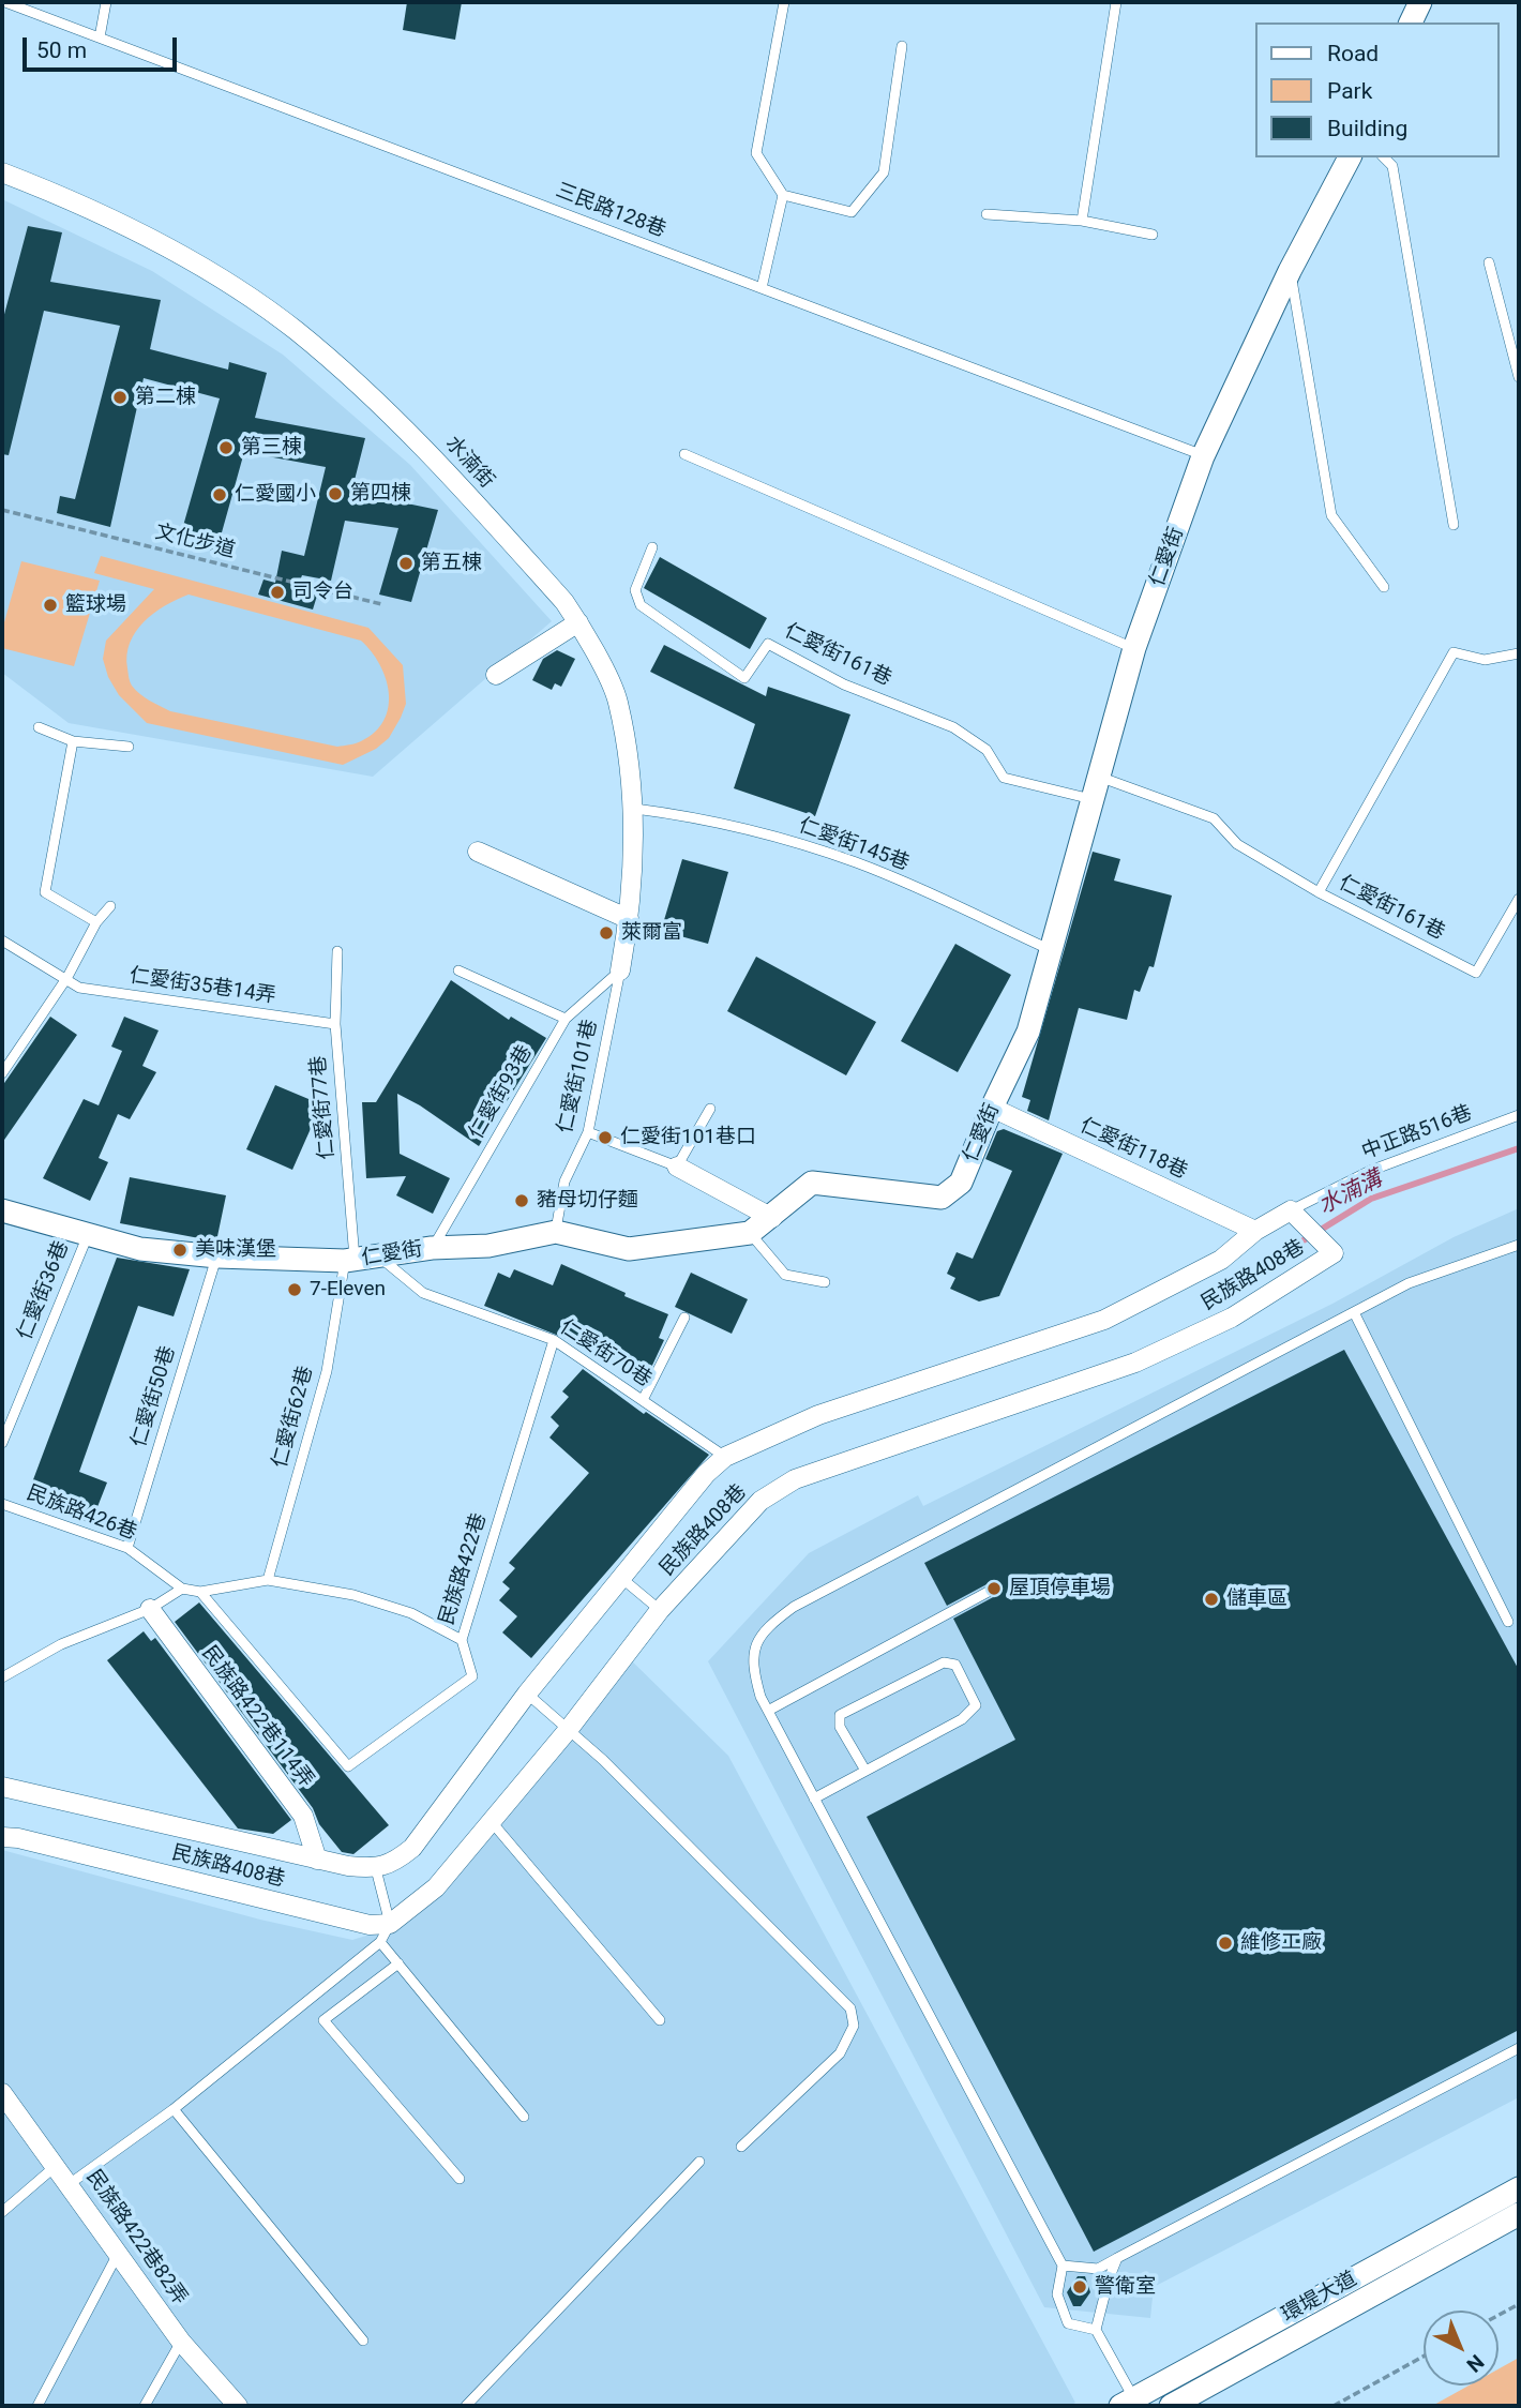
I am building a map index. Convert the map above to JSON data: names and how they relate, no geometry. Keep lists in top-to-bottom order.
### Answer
{
  "streets": {
    "street": [
      "水湳街",
      "仁愛街",
      "仁愛街118巷",
      "民族路408巷",
      "民族路422巷114弄",
      "民族路422巷82弄",
      "環堤大道"
    ],
    "lane": [
      "三民路128巷",
      "仁愛街161巷",
      "仁愛街145巷",
      "仁愛街35巷14弄",
      "仁愛街101巷",
      "仁愛街93巷",
      "仁愛街77巷",
      "中正路516巷",
      "仁愛街36巷",
      "仁愛街70巷",
      "仁愛街50巷",
      "仁愛街62巷",
      "民族路426巷",
      "民族路422巷"
    ],
    "path": ["文化步道"]
  },
  "crossings": [
    ["三民路128巷", "仁愛街"],
    ["水湳街", "仁愛街145巷"],
    ["水湳街", "仁愛街101巷"],
    ["水湳街", "仁愛街93巷"],
    ["仁愛街", "仁愛街161巷"],
    ["仁愛街", "仁愛街145巷"],
    ["仁愛街", "仁愛街101巷"],
    ["仁愛街", "仁愛街93巷"],
    ["仁愛街", "仁愛街77巷"],
    ["仁愛街", "仁愛街118巷"],
    ["仁愛街", "仁愛街36巷"],
    ["仁愛街", "仁愛街70巷"],
    ["仁愛街", "仁愛街50巷"],
    ["仁愛街", "仁愛街62巷"],
    ["仁愛街35巷14弄", "仁愛街77巷"],
    ["仁愛街101巷", "仁愛街93巷"],
    ["仁愛街77巷", "仁愛街62巷"],
    ["中正路516巷", "民族路408巷"],
    ["仁愛街118巷", "民族路408巷"],
    ["民族路408巷", "仁愛街70巷"],
    ["民族路408巷", "民族路422巷114弄"],
    ["仁愛街70巷", "民族路422巷"],
    ["仁愛街50巷", "民族路426巷"],
    ["仁愛街62巷", "民族路422巷"],
    ["民族路426巷", "民族路422巷"]
  ],
  "water": ["水湳溝"],
  "places": [
    "第二棟",
    "第三棟",
    "第四棟",
    "仁愛國小",
    "第五棟",
    "司令台",
    "籃球場",
    "萊爾富",
    "仁愛街101巷口",
    "豬母切仔麵",
    "美味漢堡",
    "7-Eleven",
    "屋頂停車場",
    "儲車區",
    "維修工廠",
    "警衛室"
  ],
  "legend": ["Road", "Park", "Building"],
  "scale_bar": "50 m",
  "north": "bottom right"
}
